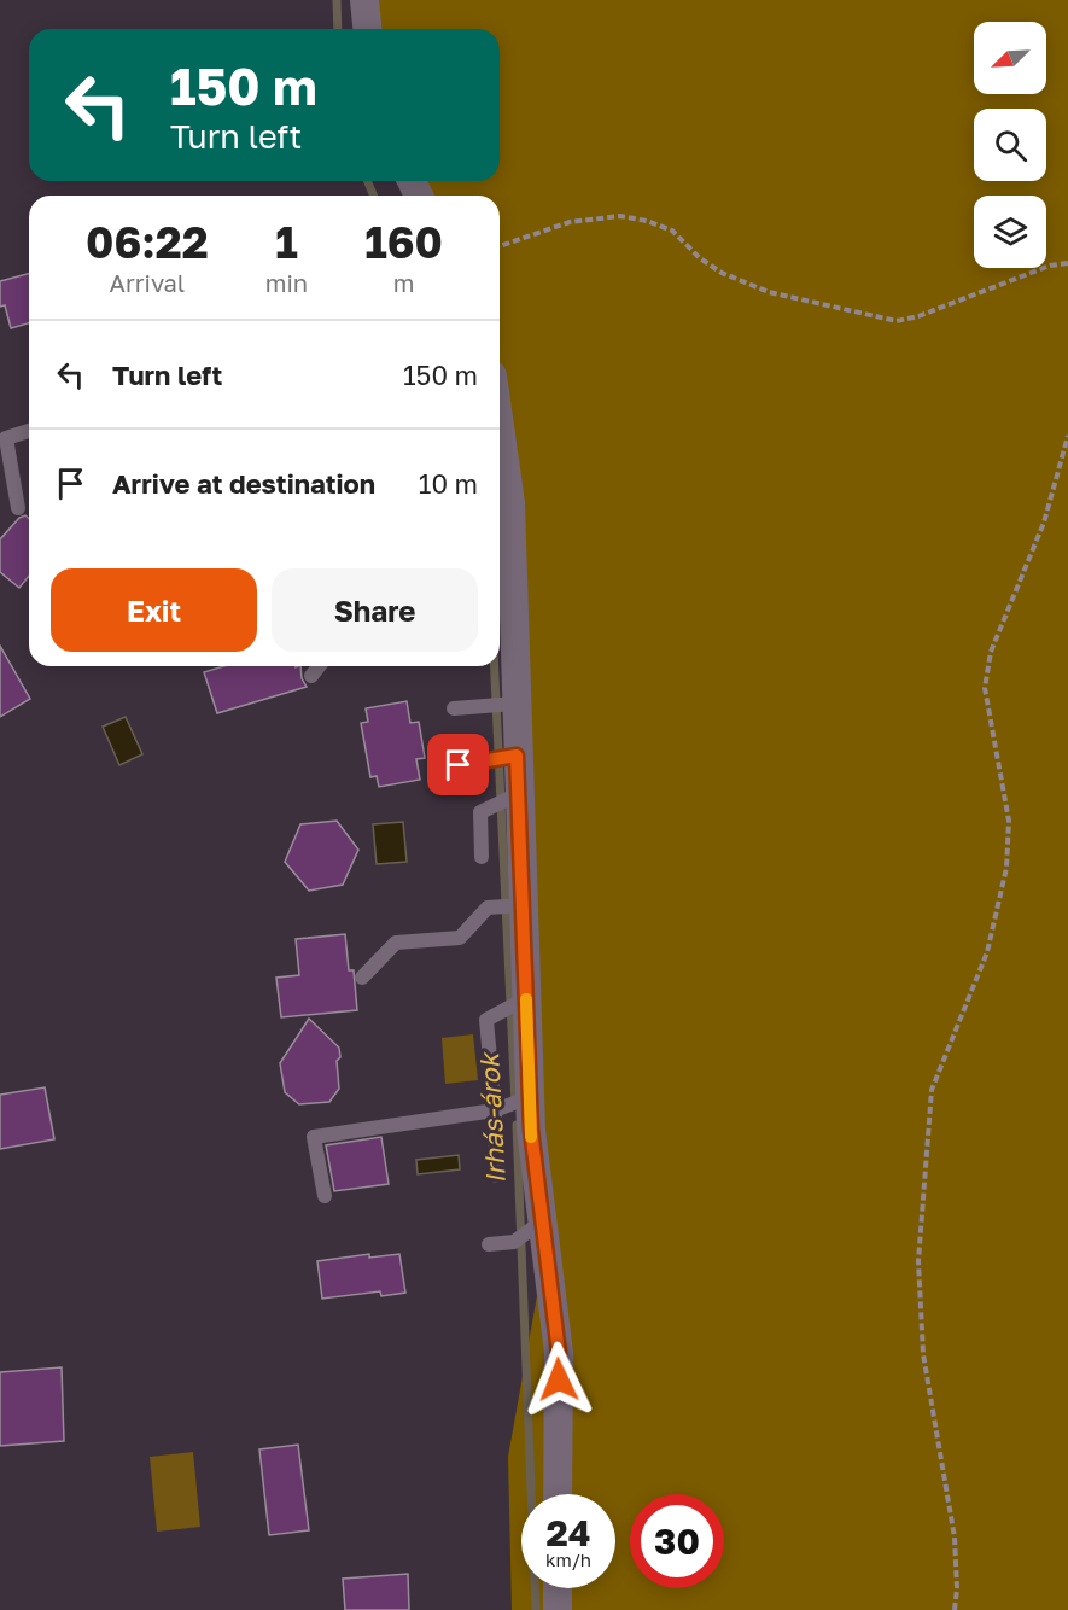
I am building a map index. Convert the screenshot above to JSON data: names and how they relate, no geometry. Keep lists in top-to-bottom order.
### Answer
{
  "water": ["Irhás-árok"],
  "north": "bottom left",
  "page": {
    "turn": ["150 m", "Turn left"],
    "eta": [
      "06:22",
      "Arrival",
      "1",
      "min",
      "160",
      "m"
    ],
    "list": [
      {
        "name": "Turn left",
        "value": "150 m"
      },
      {
        "name": "Arrive at destination",
        "value": "10 m"
      }
    ],
    "buttons": ["Exit", "Share"],
    "speed": "24 km/h",
    "limit": "30"
  }
}
